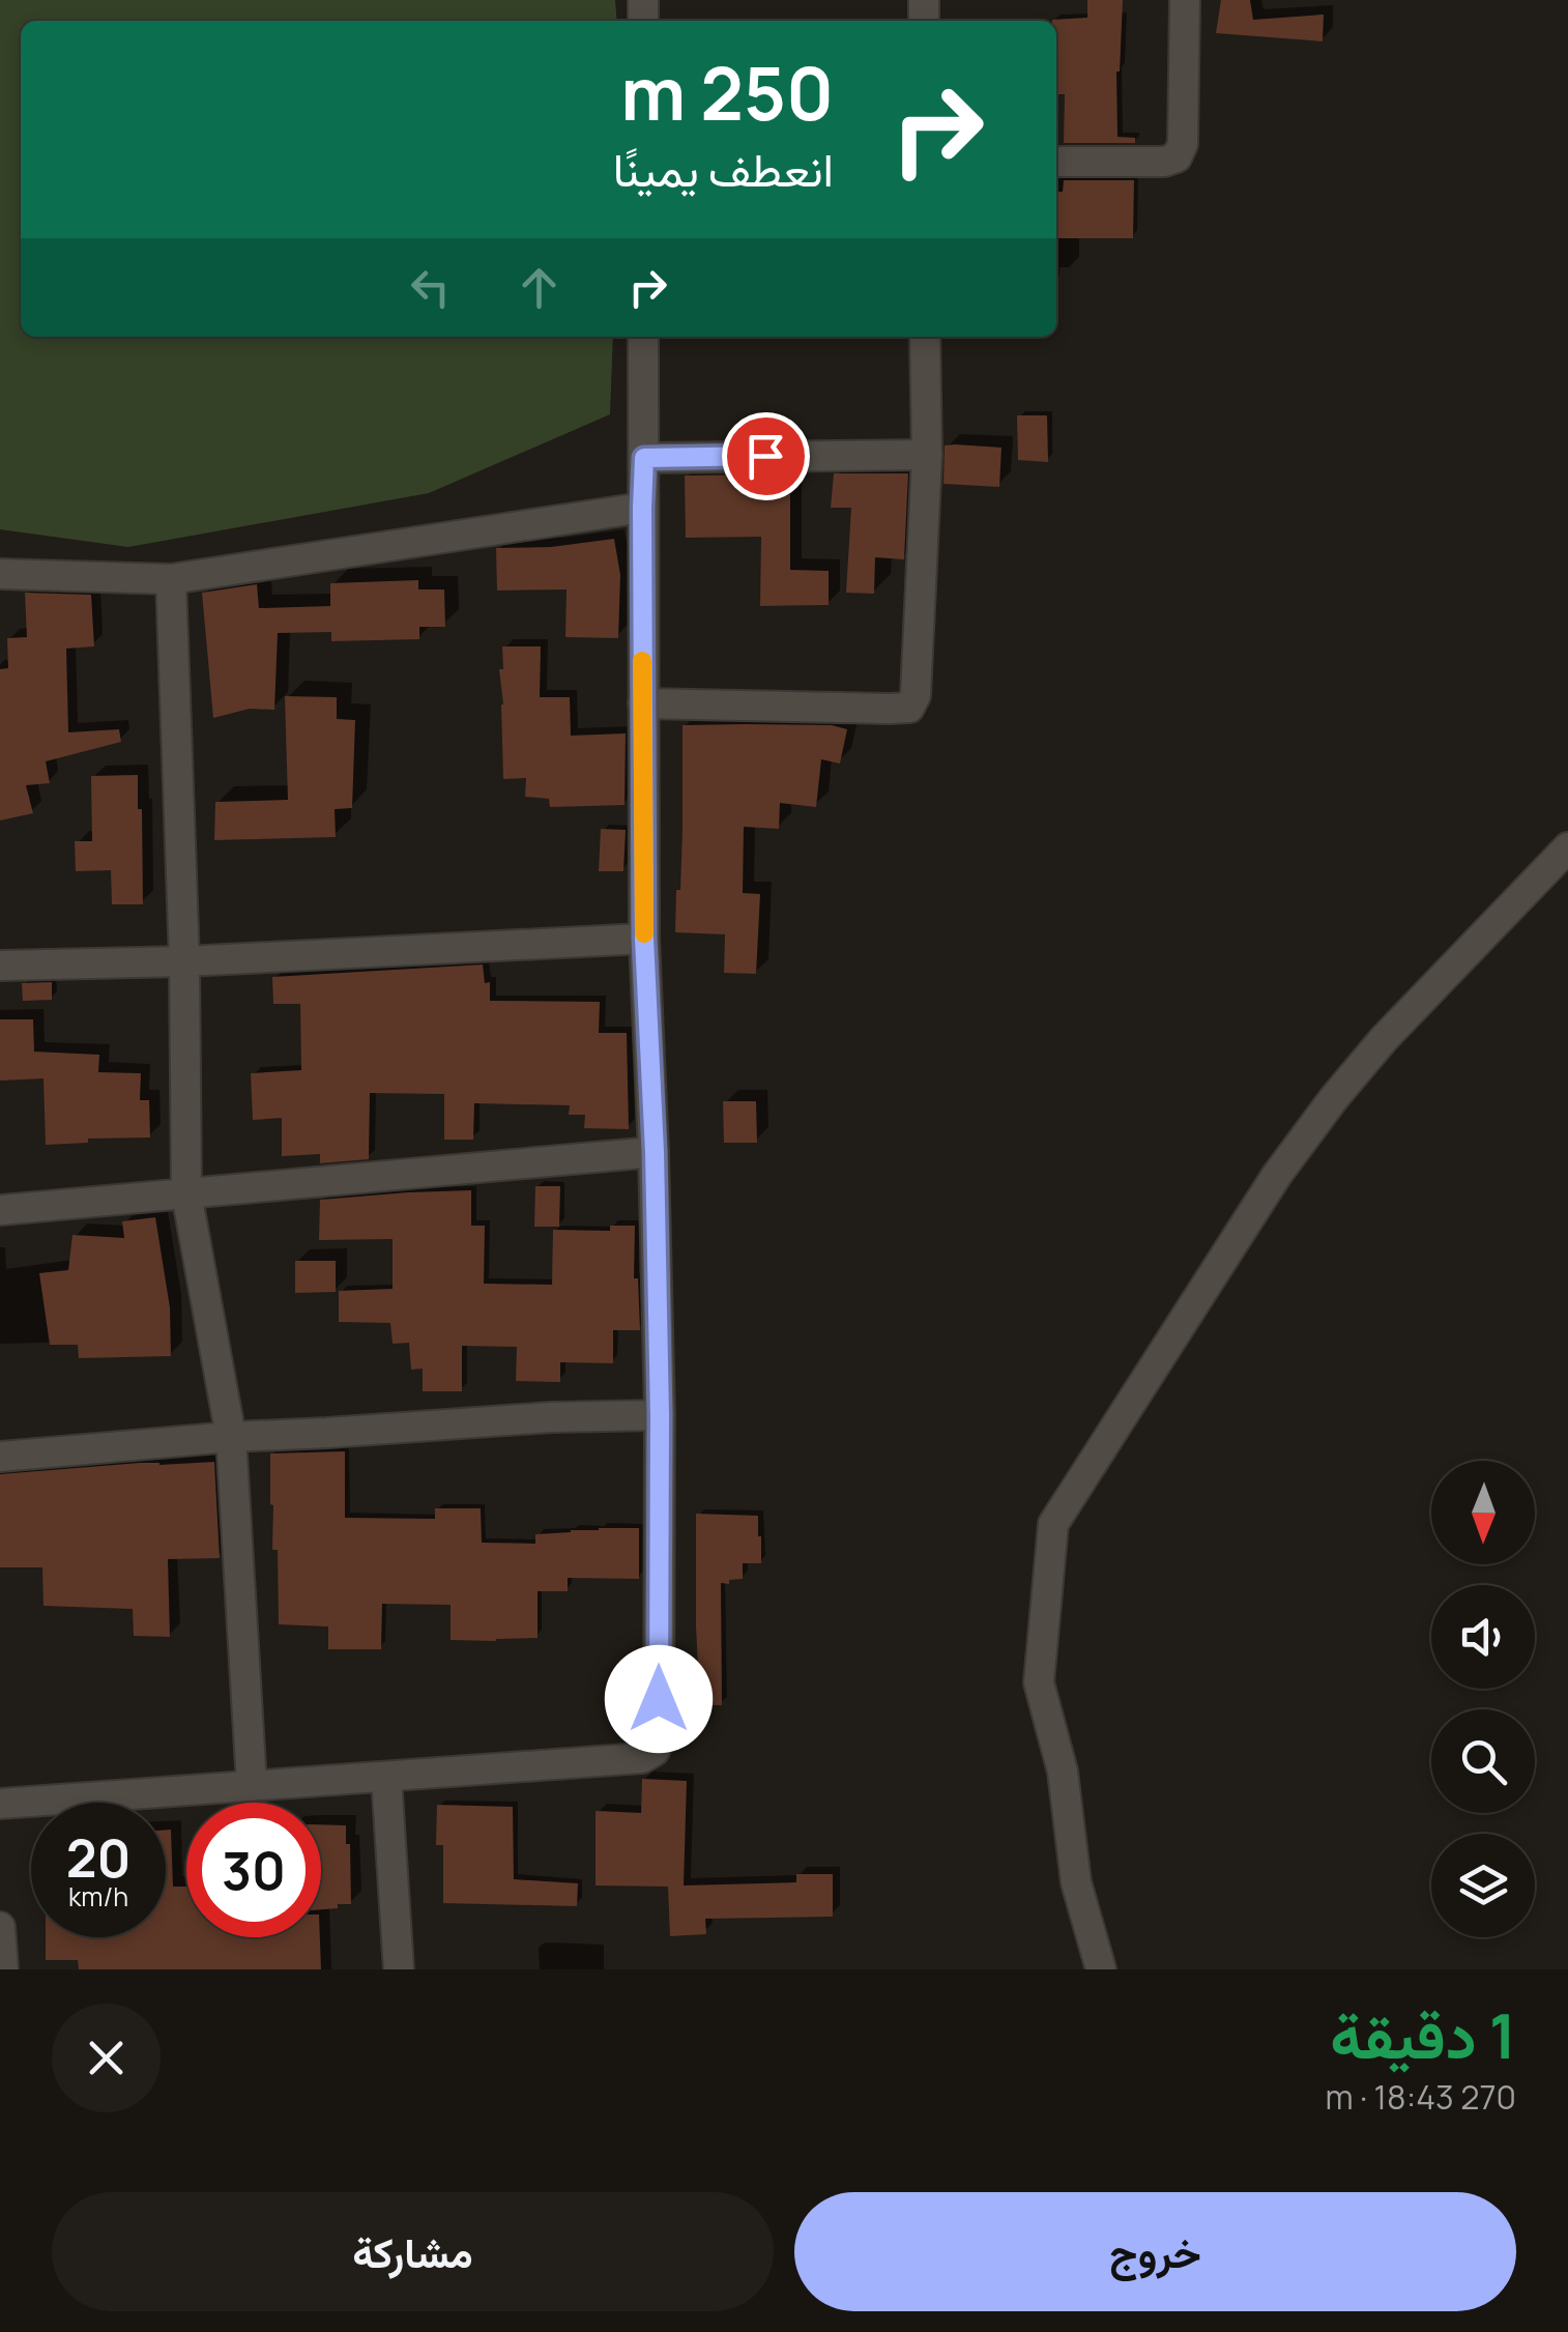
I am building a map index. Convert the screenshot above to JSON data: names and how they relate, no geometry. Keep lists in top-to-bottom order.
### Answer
{
  "north": "bottom",
  "page": {
    "turn": ["250 m", "انعطف يمينًا"],
    "speed": "20 km/h",
    "limit": "30",
    "heading": ["1 دقيقة", "270 m · 18:43"],
    "buttons": ["خروج", "مشاركة"]
  }
}
